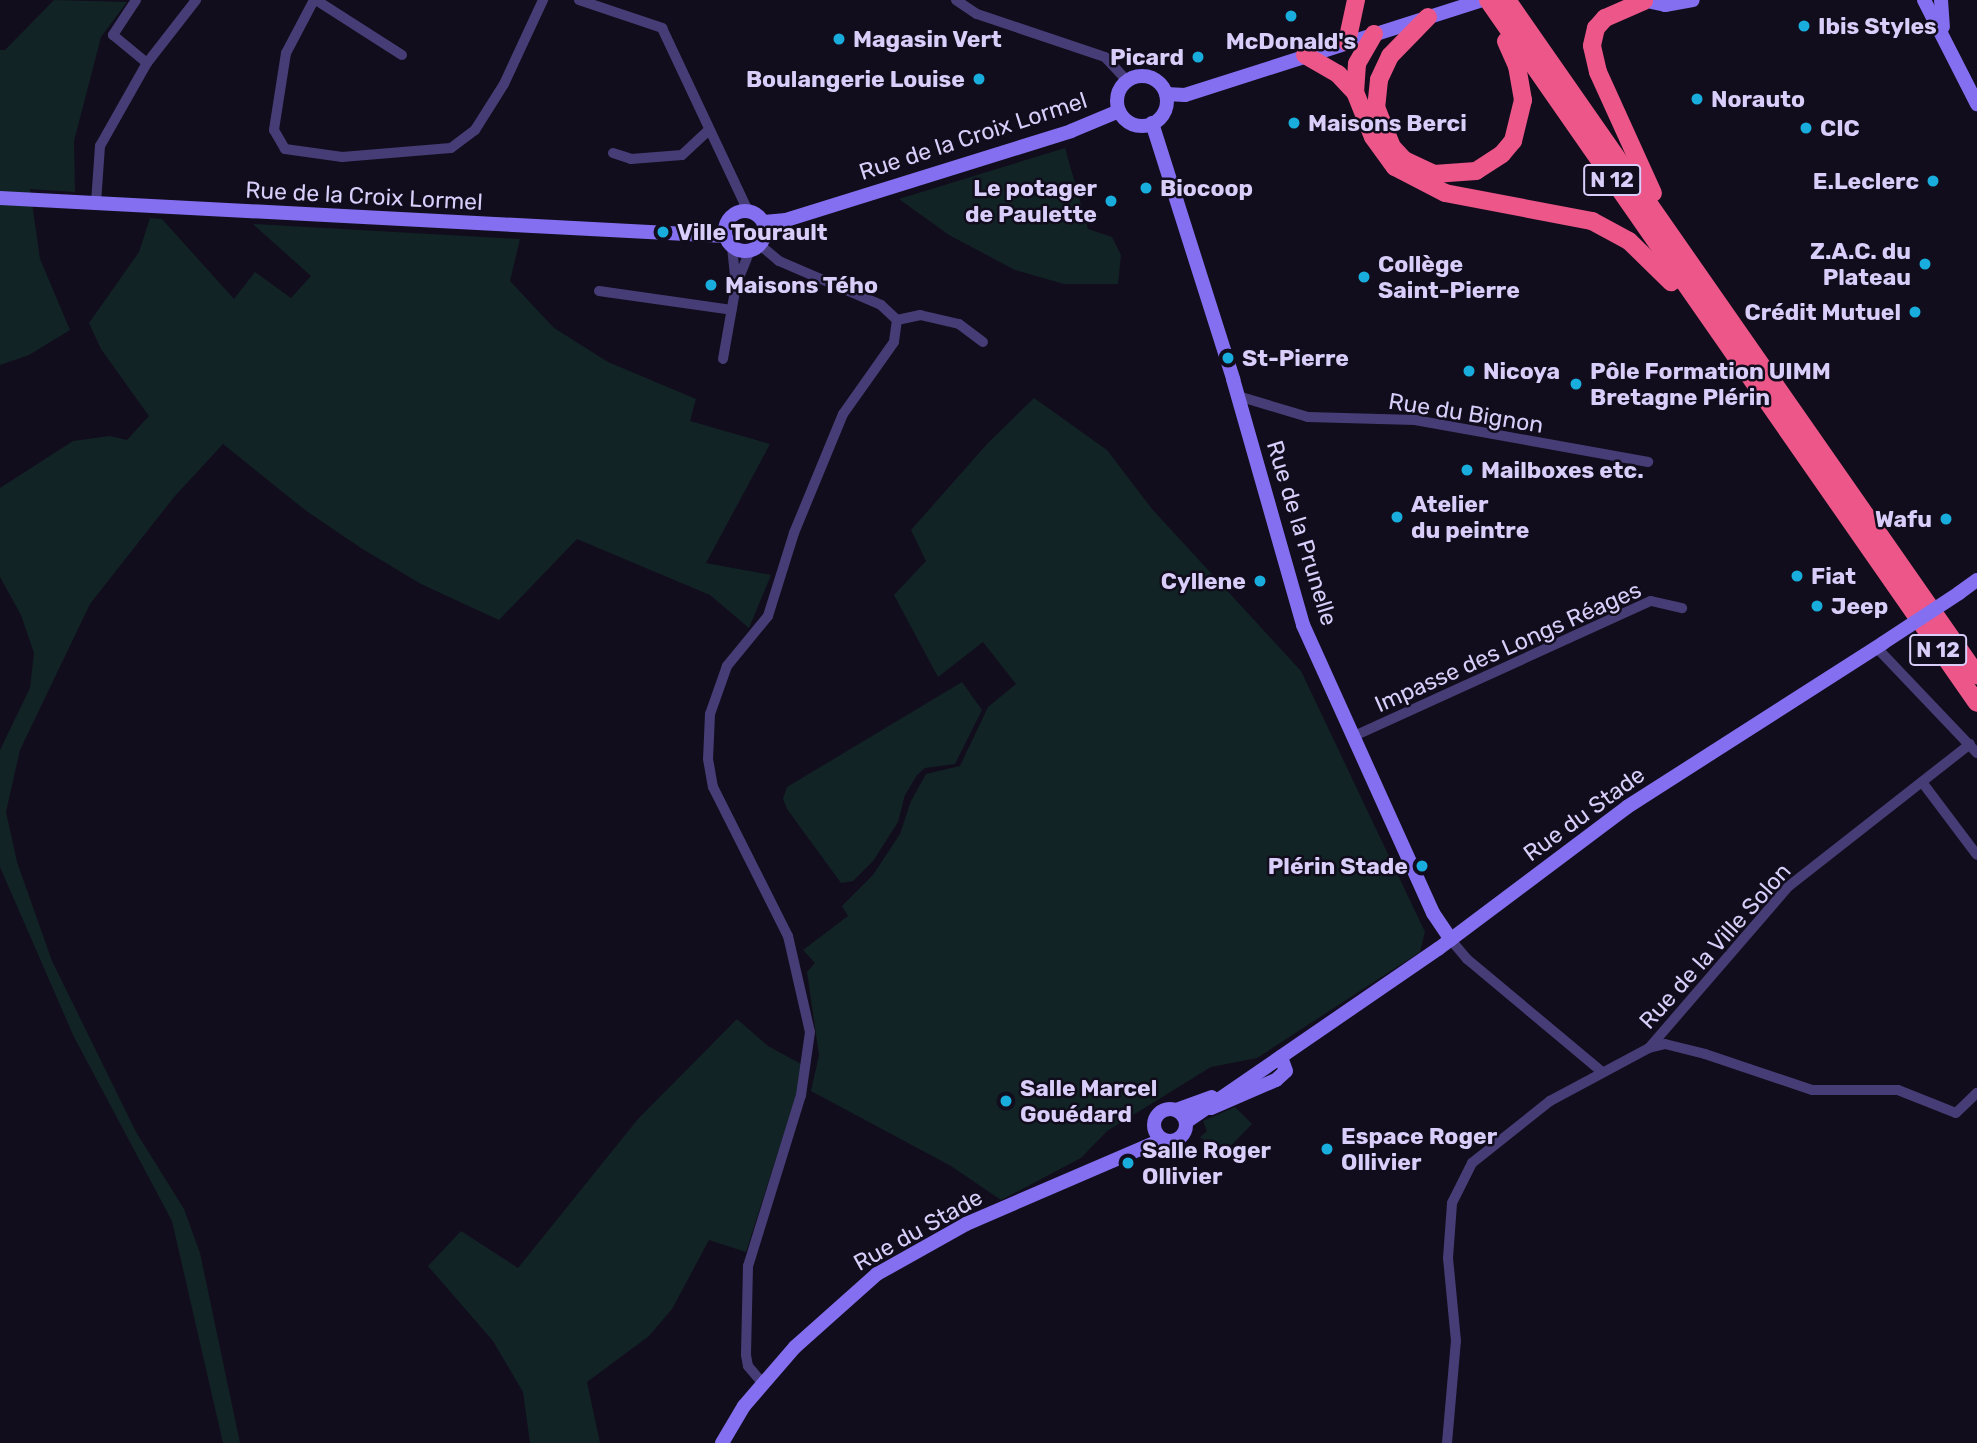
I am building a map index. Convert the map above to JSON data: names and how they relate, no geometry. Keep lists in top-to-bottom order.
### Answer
{
  "streets": {
    "highway": ["N 12"],
    "street": [
      "Rue de la Croix Lormel",
      "Rue du Bignon",
      "Rue de la Prunelle",
      "Impasse des Longs Réages",
      "Rue du Stade",
      "Rue de la Ville Solon"
    ]
  },
  "crossings": [
    ["Rue de la Croix Lormel", "Rue de la Prunelle"],
    ["Rue du Bignon", "Rue de la Prunelle"],
    ["Rue de la Prunelle", "Impasse des Longs Réages"],
    ["Rue de la Prunelle", "Rue du Stade"]
  ],
  "places": [
    "McDonald's",
    "Ibis Styles",
    "Magasin Vert",
    "Picard",
    "Boulangerie Louise",
    "Norauto",
    "Maisons Berci",
    "CIC",
    "E.Leclerc",
    "Biocoop",
    "Le potager de Paulette",
    "Ville Tourault",
    "Z.A.C. du Plateau",
    "Collège Saint-Pierre",
    "Maisons Tého",
    "Crédit Mutuel",
    "St-Pierre",
    "Nicoya",
    "Pôle Formation UIMM Bretagne Plérin",
    "Mailboxes etc.",
    "Atelier du peintre",
    "Wafu",
    "Fiat",
    "Cyllene",
    "Jeep",
    "Plérin Stade",
    "Salle Marcel Gouédard",
    "Espace Roger Ollivier",
    "Salle Roger Ollivier"
  ]
}
